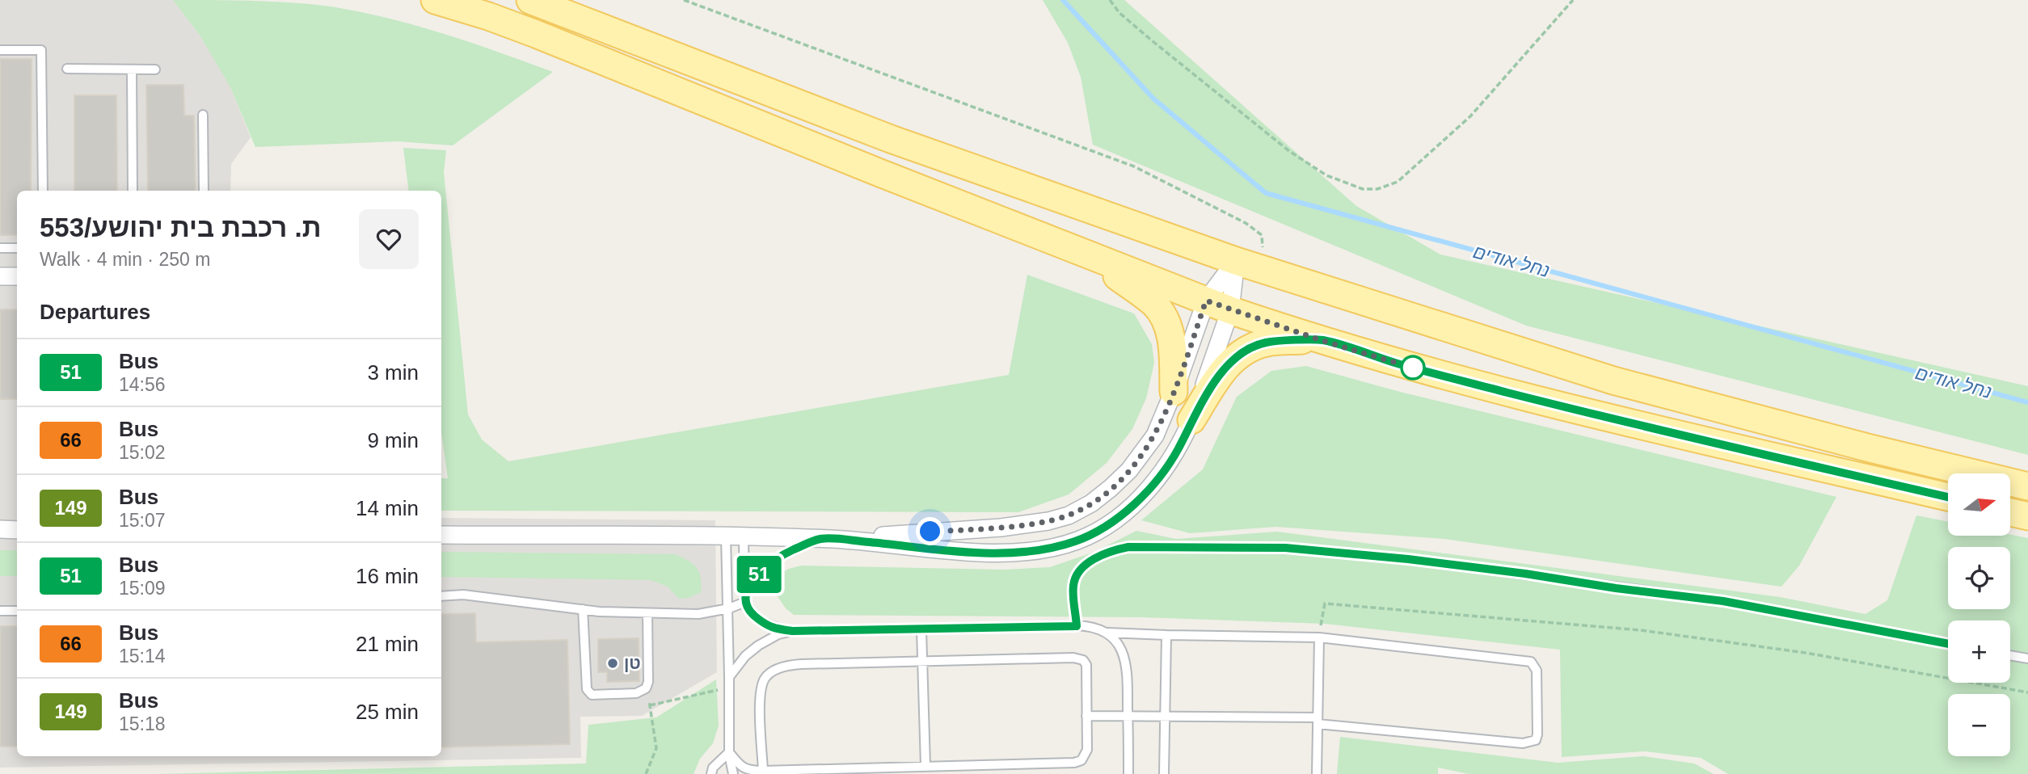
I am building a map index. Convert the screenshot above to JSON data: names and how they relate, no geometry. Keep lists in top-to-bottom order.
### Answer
{
  "water": ["נחל אודים"],
  "places": ["טן"],
  "lines": ["bus line 51"],
  "north": "right",
  "page": {
    "on_map": "51",
    "heading": [
      ["ת. רכבת בית יהושע/553", "Walk · 4 min · 250 m"],
      "Departures"
    ],
    "list": [
      {
        "mark": "51",
        "name": "Bus",
        "note": "14:56",
        "value": "3 min"
      },
      {
        "mark": "66",
        "name": "Bus",
        "note": "15:02",
        "value": "9 min"
      },
      {
        "mark": "149",
        "name": "Bus",
        "note": "15:07",
        "value": "14 min"
      },
      {
        "mark": "51",
        "name": "Bus",
        "note": "15:09",
        "value": "16 min"
      },
      {
        "mark": "66",
        "name": "Bus",
        "note": "15:14",
        "value": "21 min"
      },
      {
        "mark": "149",
        "name": "Bus",
        "note": "15:18",
        "value": "25 min"
      }
    ],
    "map_buttons": ["+", "−"]
  }
}
